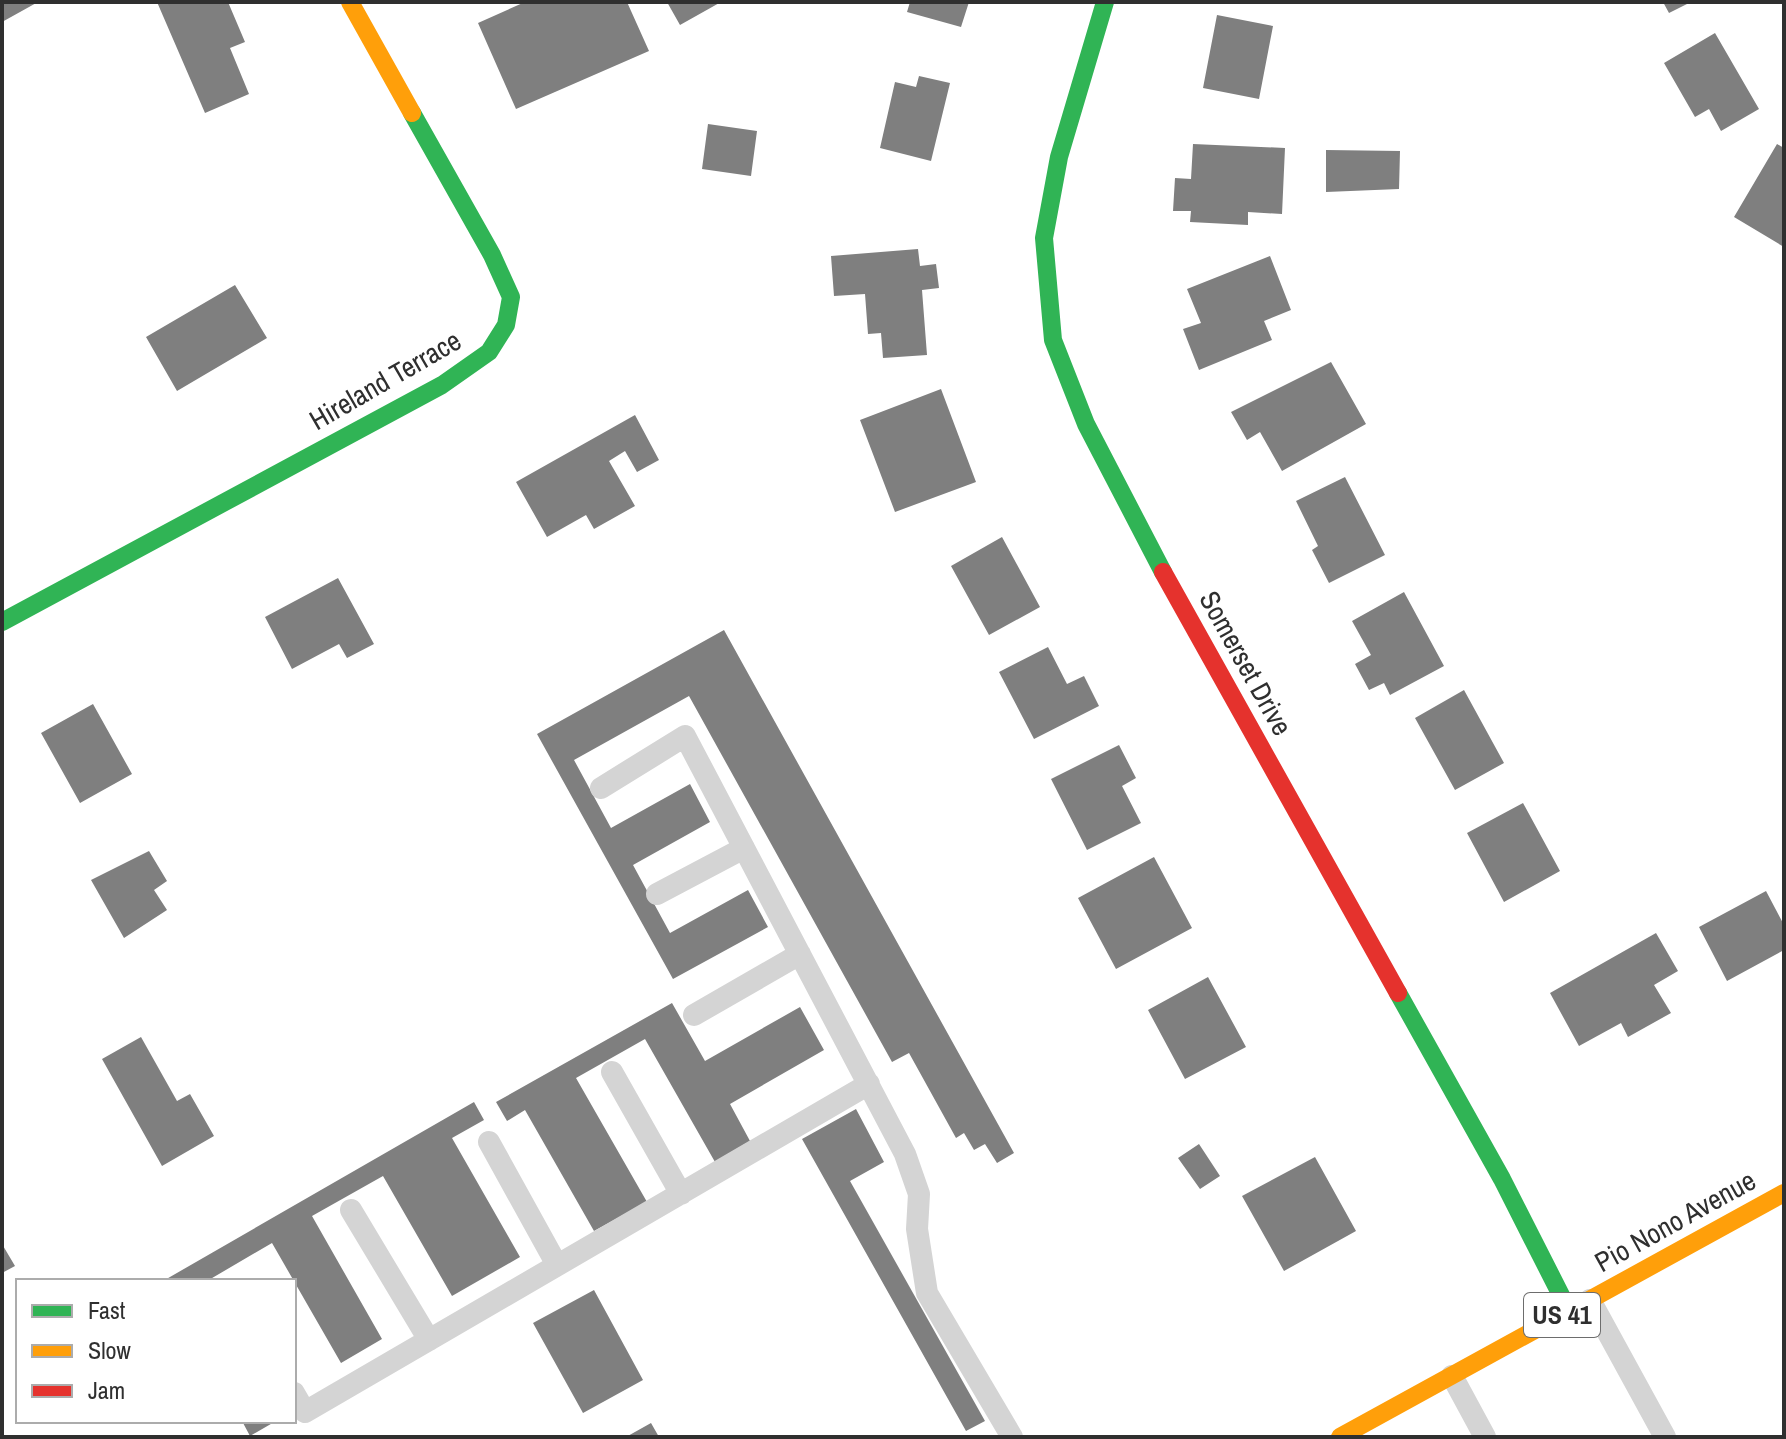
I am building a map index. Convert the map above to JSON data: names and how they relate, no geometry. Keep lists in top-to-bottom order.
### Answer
{
  "streets": {
    "street": [
      "Hireland Terrace",
      "Somerset Drive",
      "Pio Nono Avenue",
      "US 41"
    ]
  },
  "crossings": [
    ["Somerset Drive", "Pio Nono Avenue"]
  ],
  "legend": ["Fast", "Slow", "Jam"]
}
